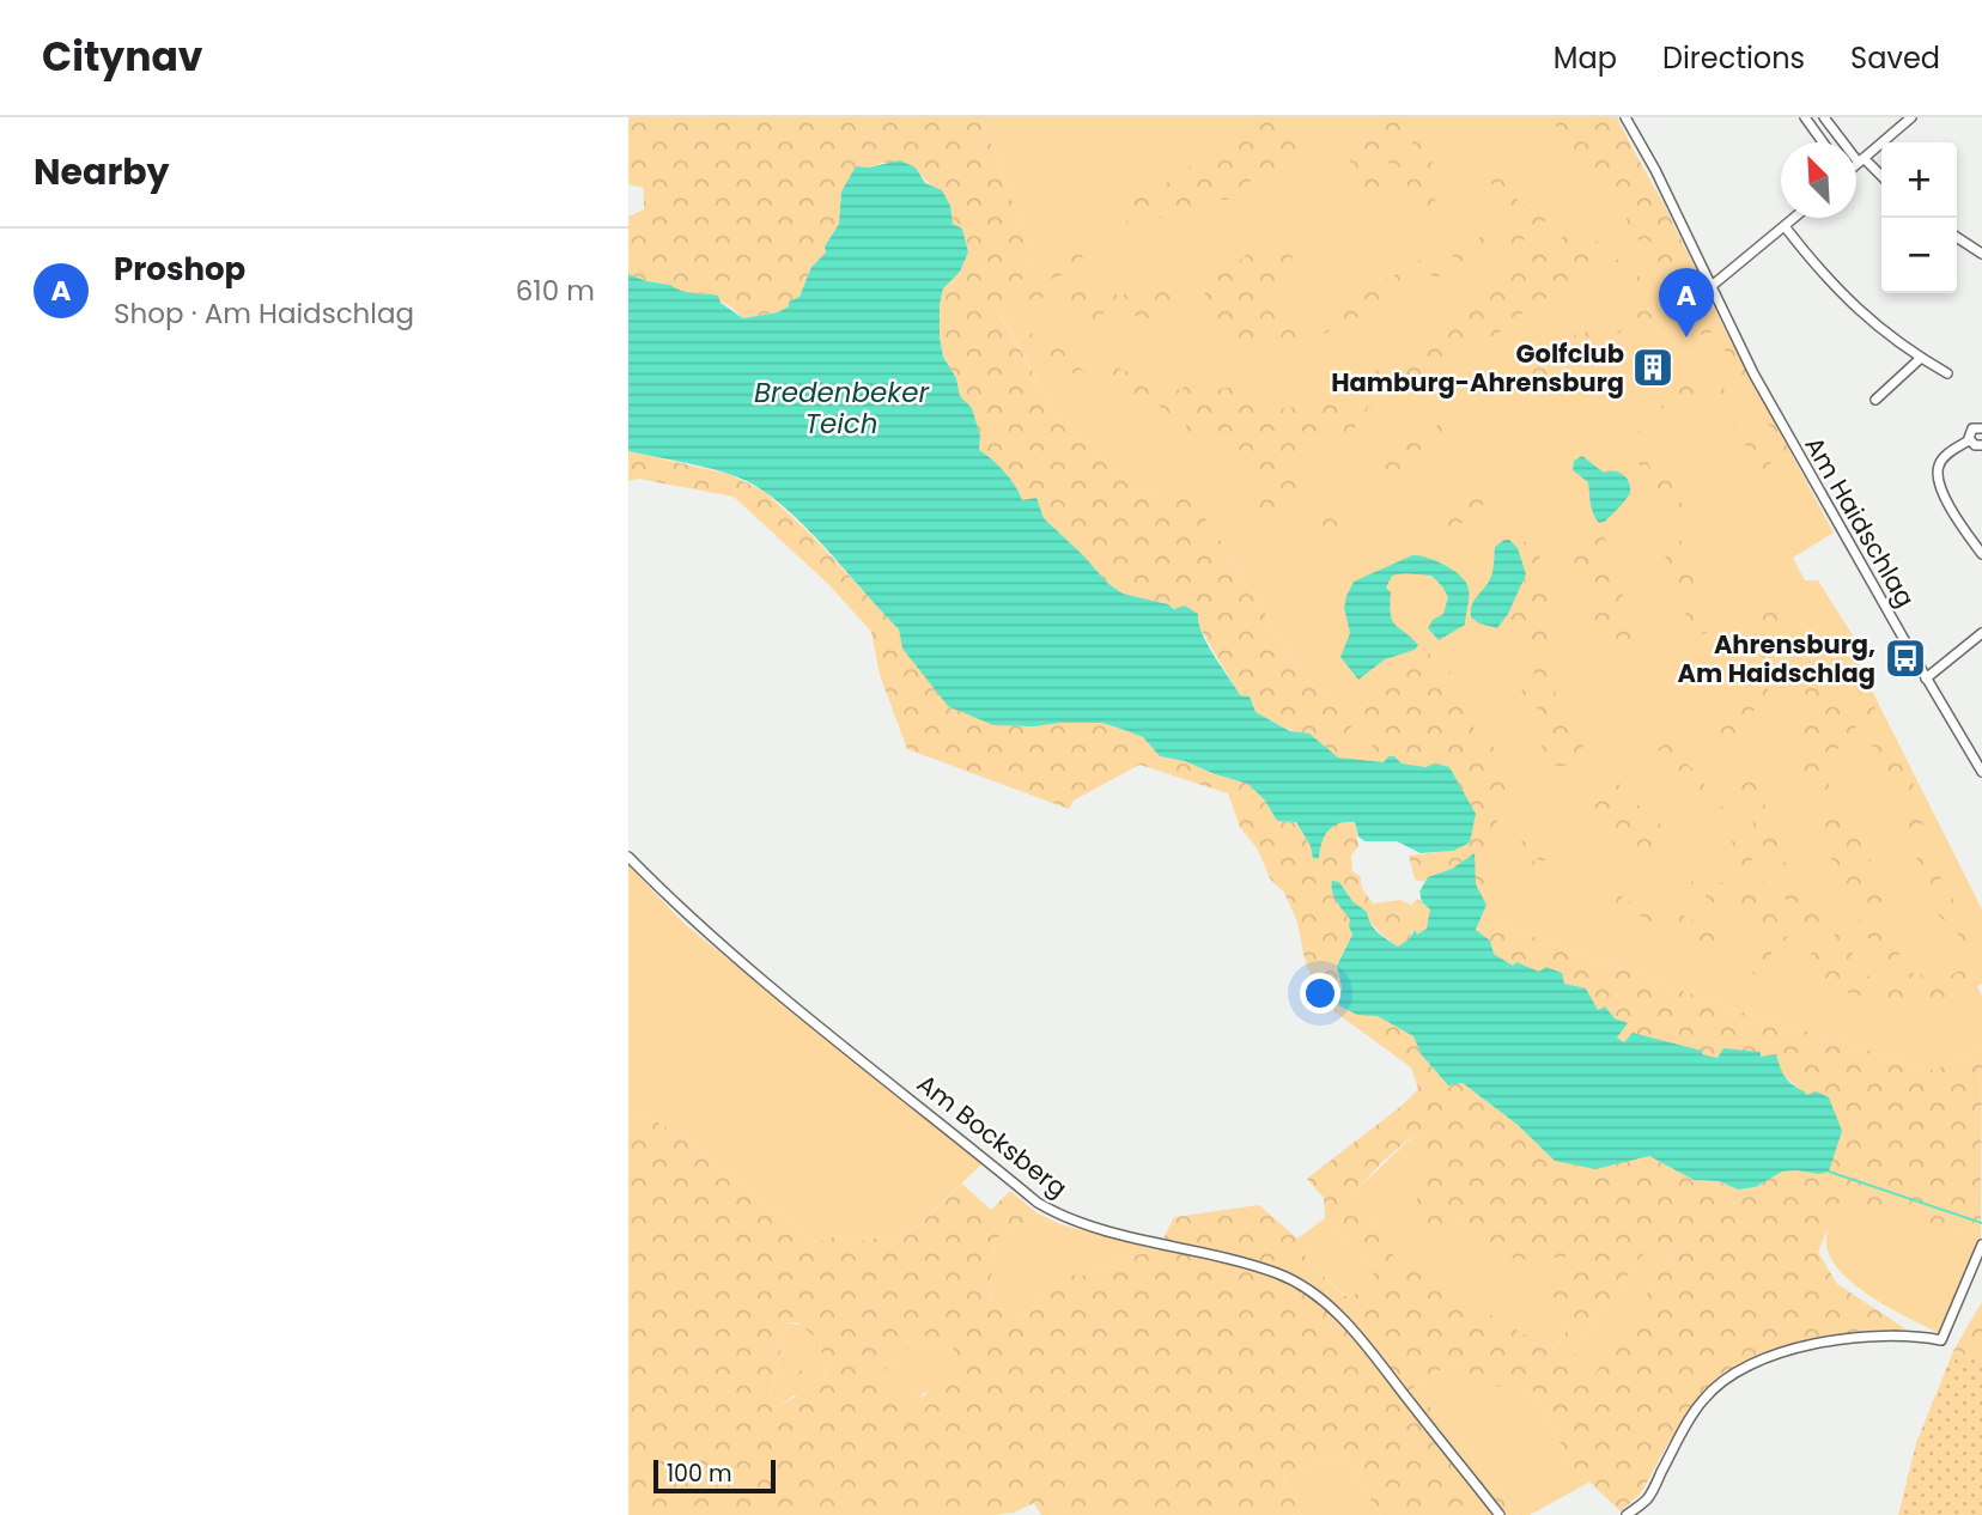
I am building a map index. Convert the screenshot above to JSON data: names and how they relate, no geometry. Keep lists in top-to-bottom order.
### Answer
{
  "streets": {
    "street": ["Am Haidschlag", "Am Bocksberg"]
  },
  "water": ["Bredenbeker Teich"],
  "places": {
    "building": ["Golfclub Hamburg-Ahrensburg"],
    "bus stop": ["Ahrensburg, Am Haidschlag"]
  },
  "scale_bar": "100 m",
  "north": "top left",
  "page": {
    "header": "Citynav",
    "nav": ["Map", "Directions", "Saved"],
    "heading": "Nearby",
    "map_buttons": ["+", "−"],
    "list": [
      {
        "mark": "A",
        "name": "Proshop",
        "note": "Shop · Am Haidschlag",
        "value": "610 m"
      }
    ],
    "pins": "A",
    "scale": "100 m"
  }
}
